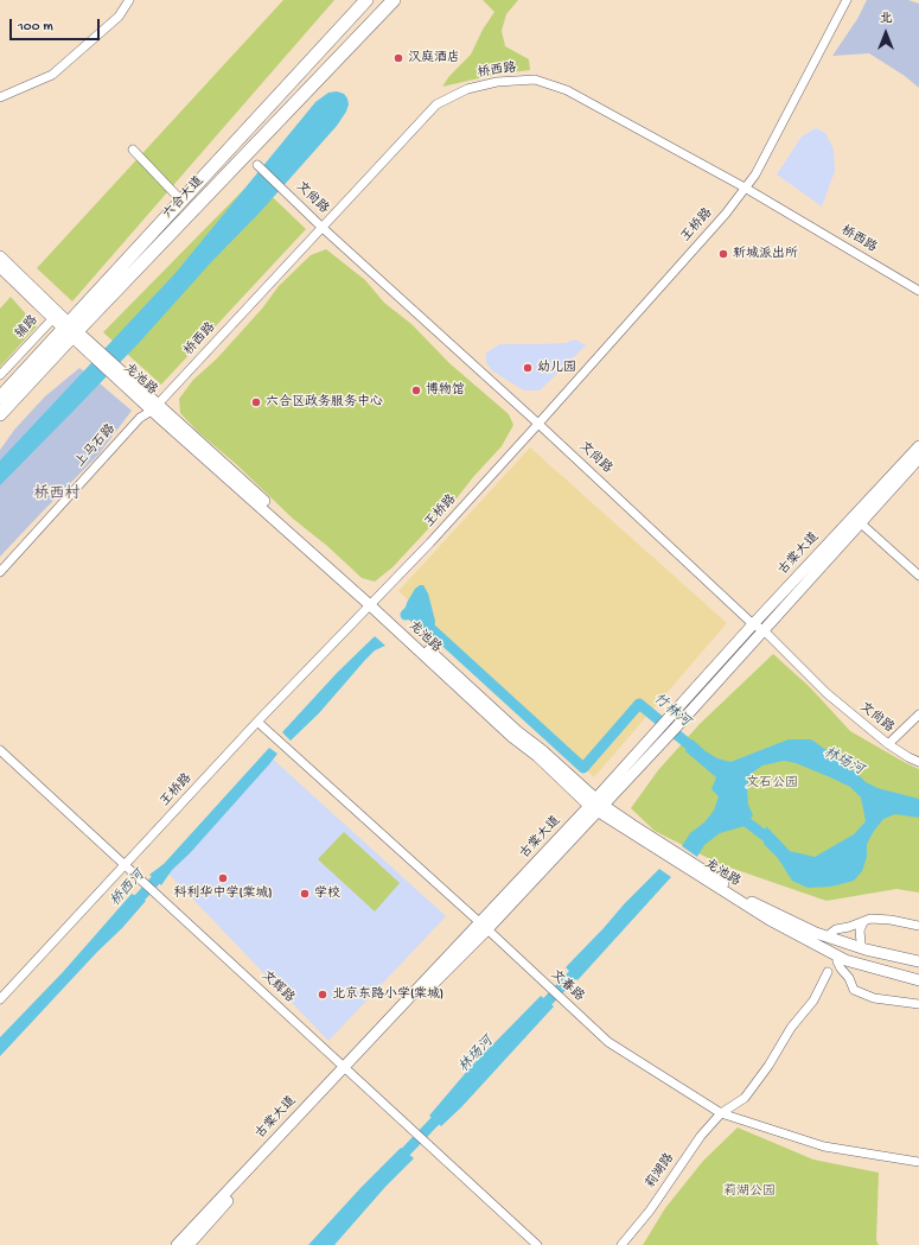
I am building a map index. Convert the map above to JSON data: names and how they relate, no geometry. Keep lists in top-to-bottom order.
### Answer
{
  "streets": {
    "highway": ["六合大道"],
    "main road": ["龙池路", "古棠大道"],
    "street": [
      "桥西路",
      "文尚路",
      "王桥路",
      "辅路",
      "上马石路",
      "文春路",
      "文辉路",
      "莉湖路"
    ]
  },
  "crossings": [
    ["桥西路", "文尚路"],
    ["桥西路", "王桥路"],
    ["桥西路", "龙池路"],
    ["桥西路", "上马石路"],
    ["六合大道", "龙池路"],
    ["文尚路", "王桥路"],
    ["文尚路", "古棠大道"],
    ["王桥路", "龙池路"],
    ["王桥路", "文春路"],
    ["王桥路", "文辉路"],
    ["辅路", "龙池路"],
    ["龙池路", "上马石路"],
    ["龙池路", "古棠大道"],
    ["古棠大道", "文春路"],
    ["古棠大道", "文辉路"],
    ["文春路", "莉湖路"]
  ],
  "districts": ["桥西村"],
  "water": ["竹林河", "林场河", "桥西河"],
  "parks": ["文石公园", "莉湖公园"],
  "places": [
    "汉庭酒店",
    "新城派出所",
    "幼儿园",
    "博物馆",
    "六合区政务服务中心",
    "科利华中学(棠城)",
    "学校",
    "北京东路小学(棠城)"
  ],
  "scale_bar": "100 m",
  "north": "top"
}
